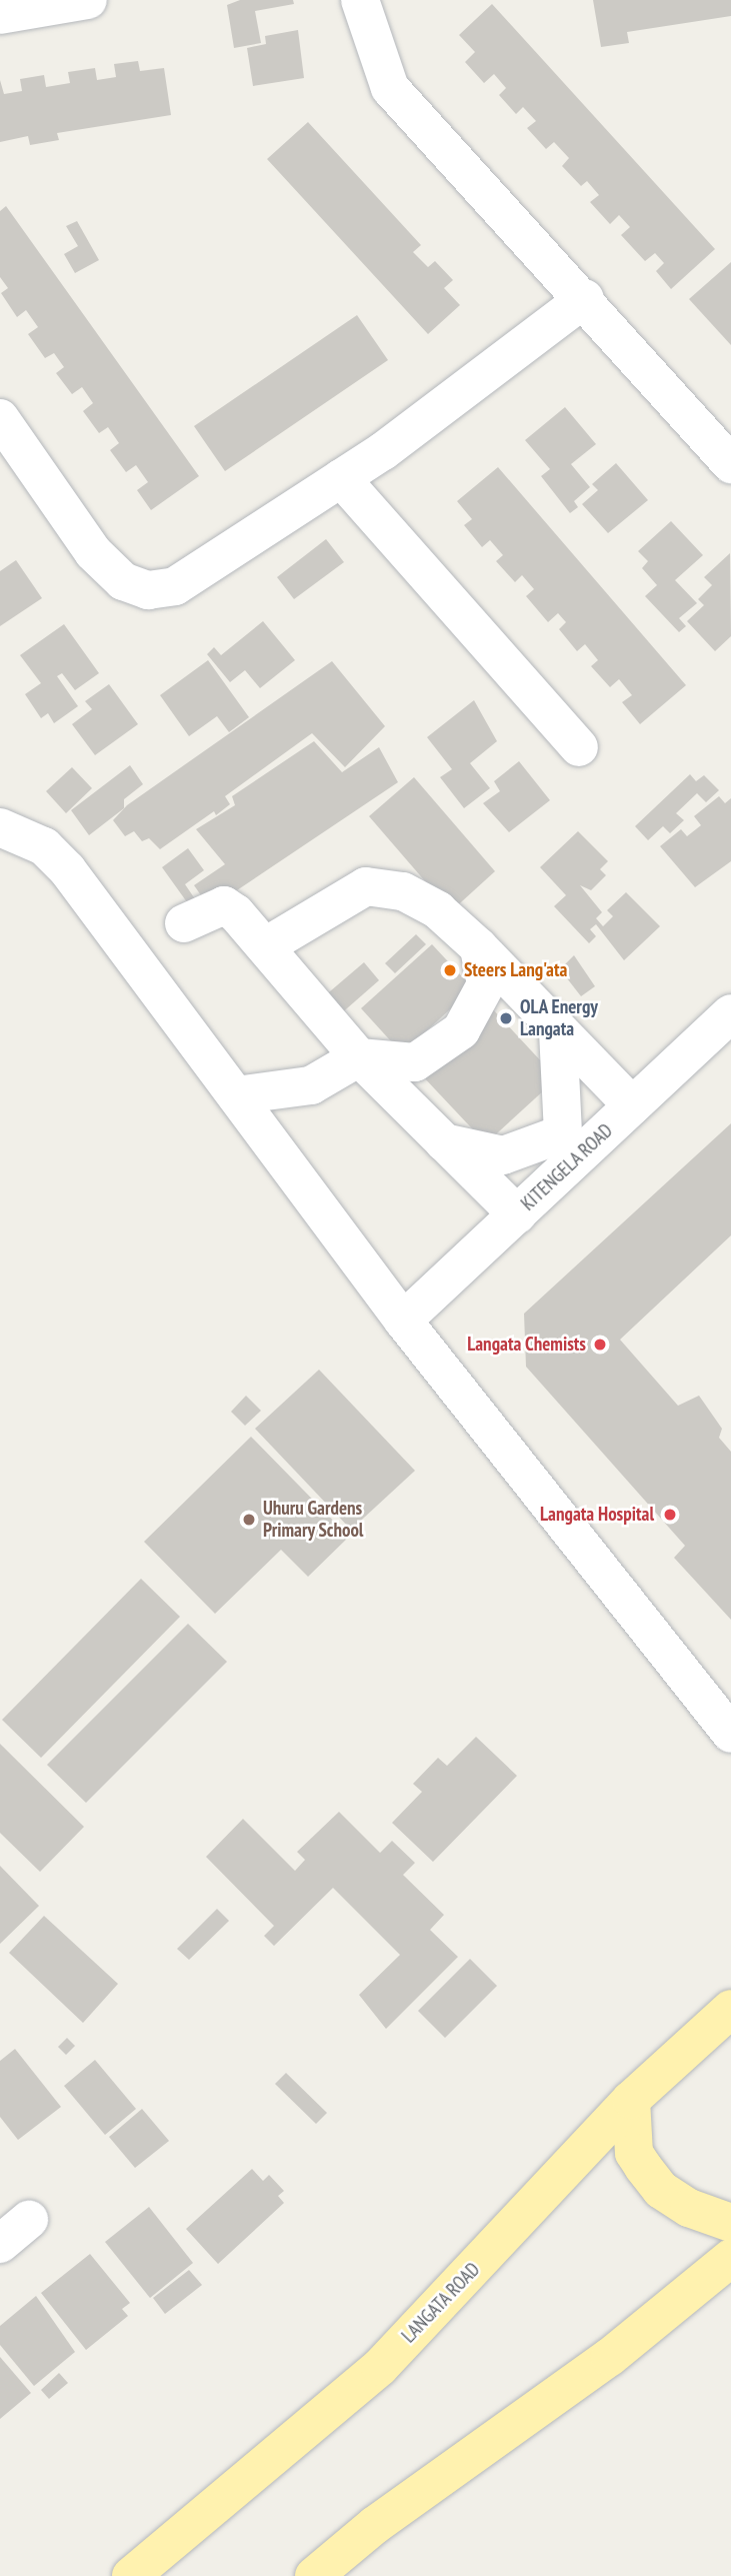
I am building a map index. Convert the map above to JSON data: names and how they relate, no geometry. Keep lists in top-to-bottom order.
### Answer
{
  "streets": {
    "main road": ["LANGATA ROAD"],
    "street": ["KITENGELA ROAD"]
  },
  "places": [
    "Steers Lang'ata",
    "OLA Energy Langata",
    "Langata Chemists",
    "Langata Hospital",
    "Uhuru Gardens Primary School"
  ]
}
